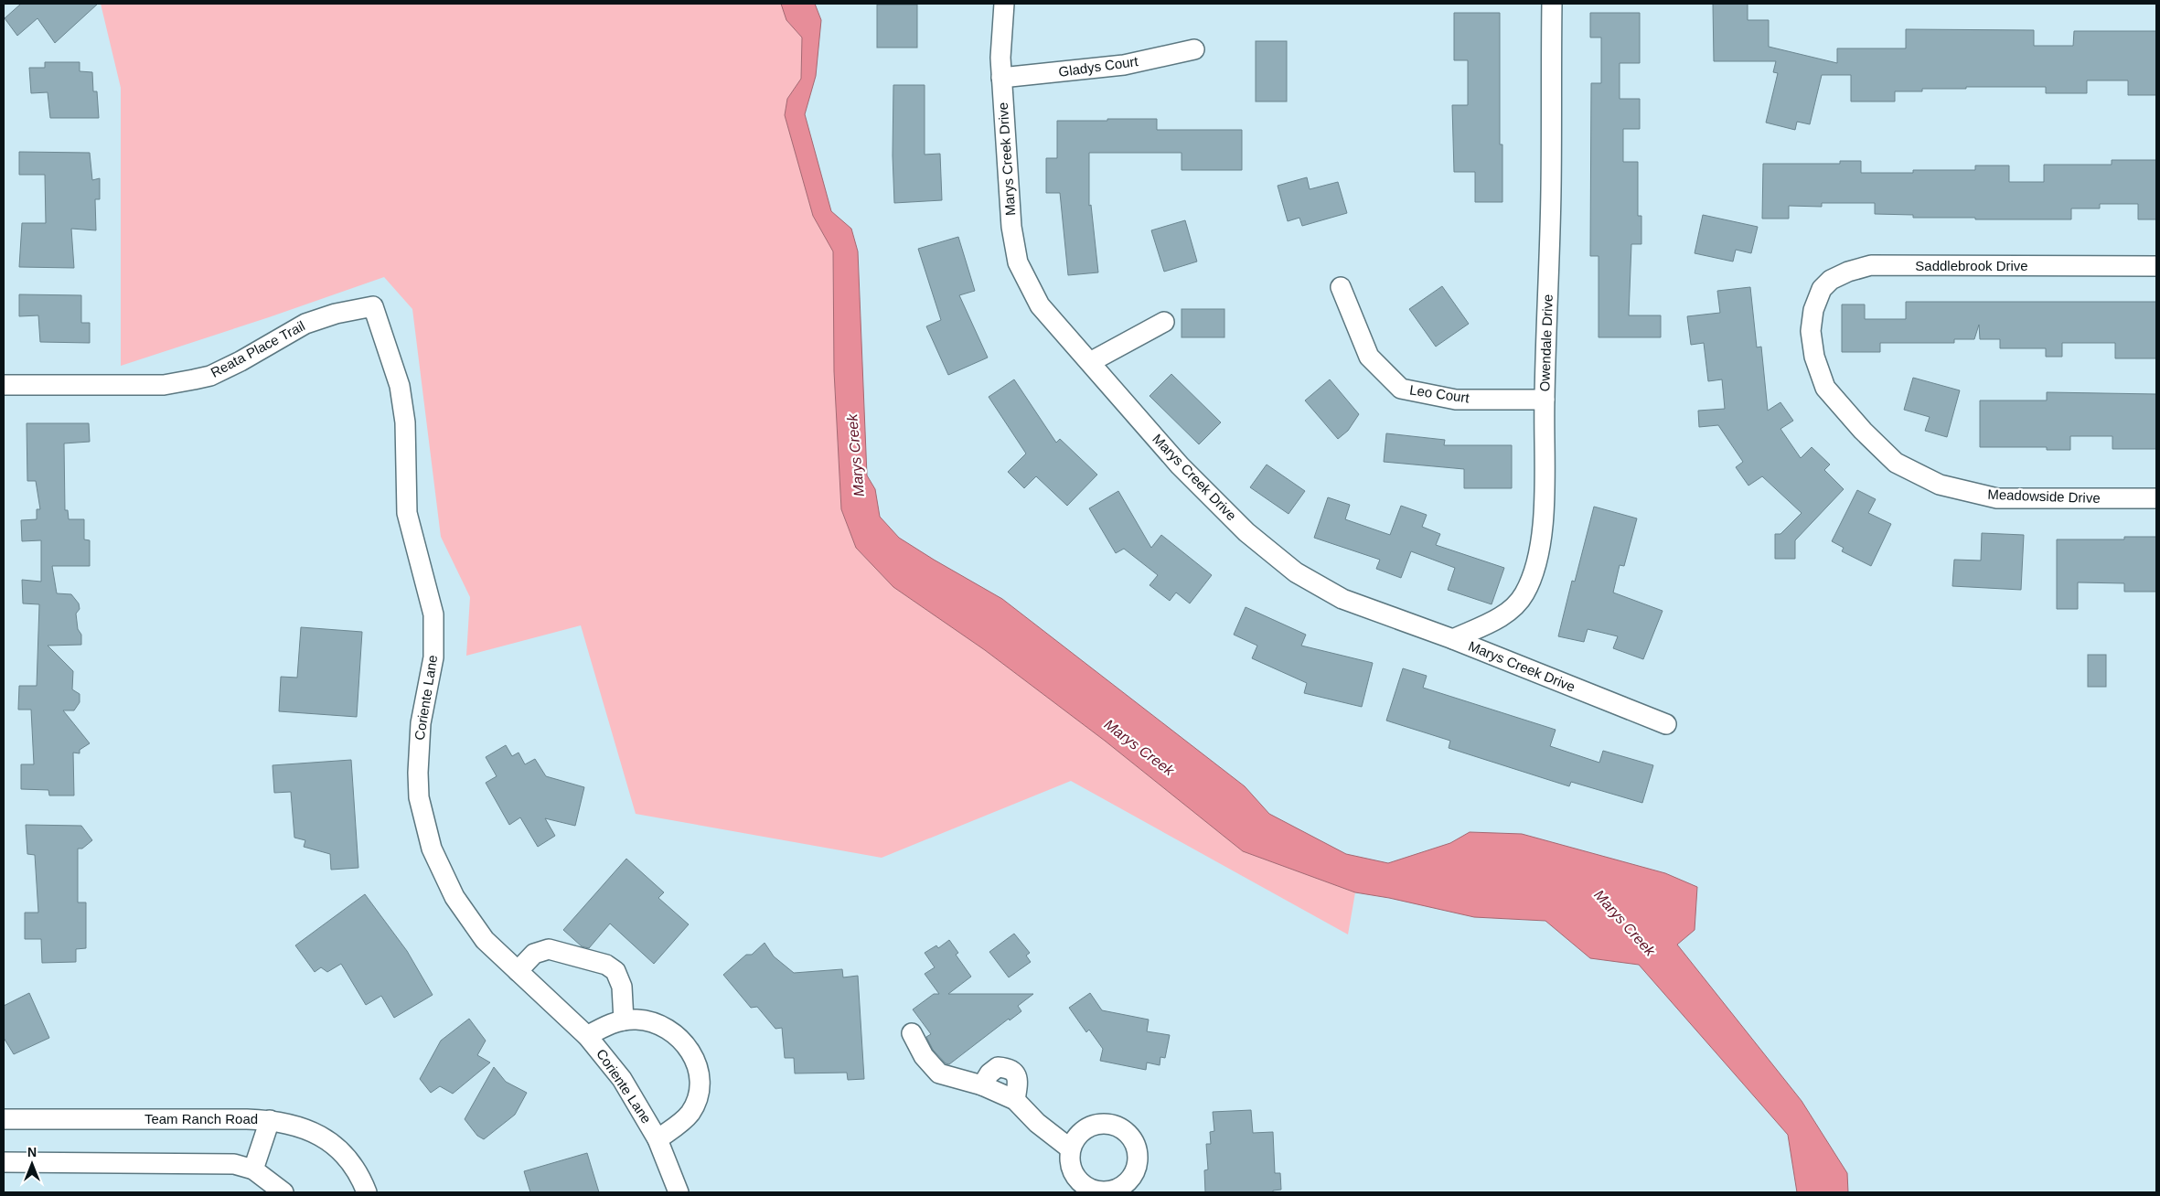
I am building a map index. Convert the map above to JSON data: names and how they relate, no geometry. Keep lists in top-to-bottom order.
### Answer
{
  "streets": {
    "street": [
      "Gladys Court",
      "Marys Creek Drive",
      "Saddlebrook Drive",
      "Owendale Drive",
      "Reata Place Trail",
      "Leo Court",
      "Meadowside Drive",
      "Coriente Lane",
      "Team Ranch Road"
    ]
  },
  "crossings": [
    ["Gladys Court", "Marys Creek Drive"],
    ["Marys Creek Drive", "Owendale Drive"],
    ["Saddlebrook Drive", "Meadowside Drive"],
    ["Owendale Drive", "Leo Court"],
    ["Reata Place Trail", "Coriente Lane"]
  ],
  "water": ["Marys Creek"],
  "north": "top"
}
